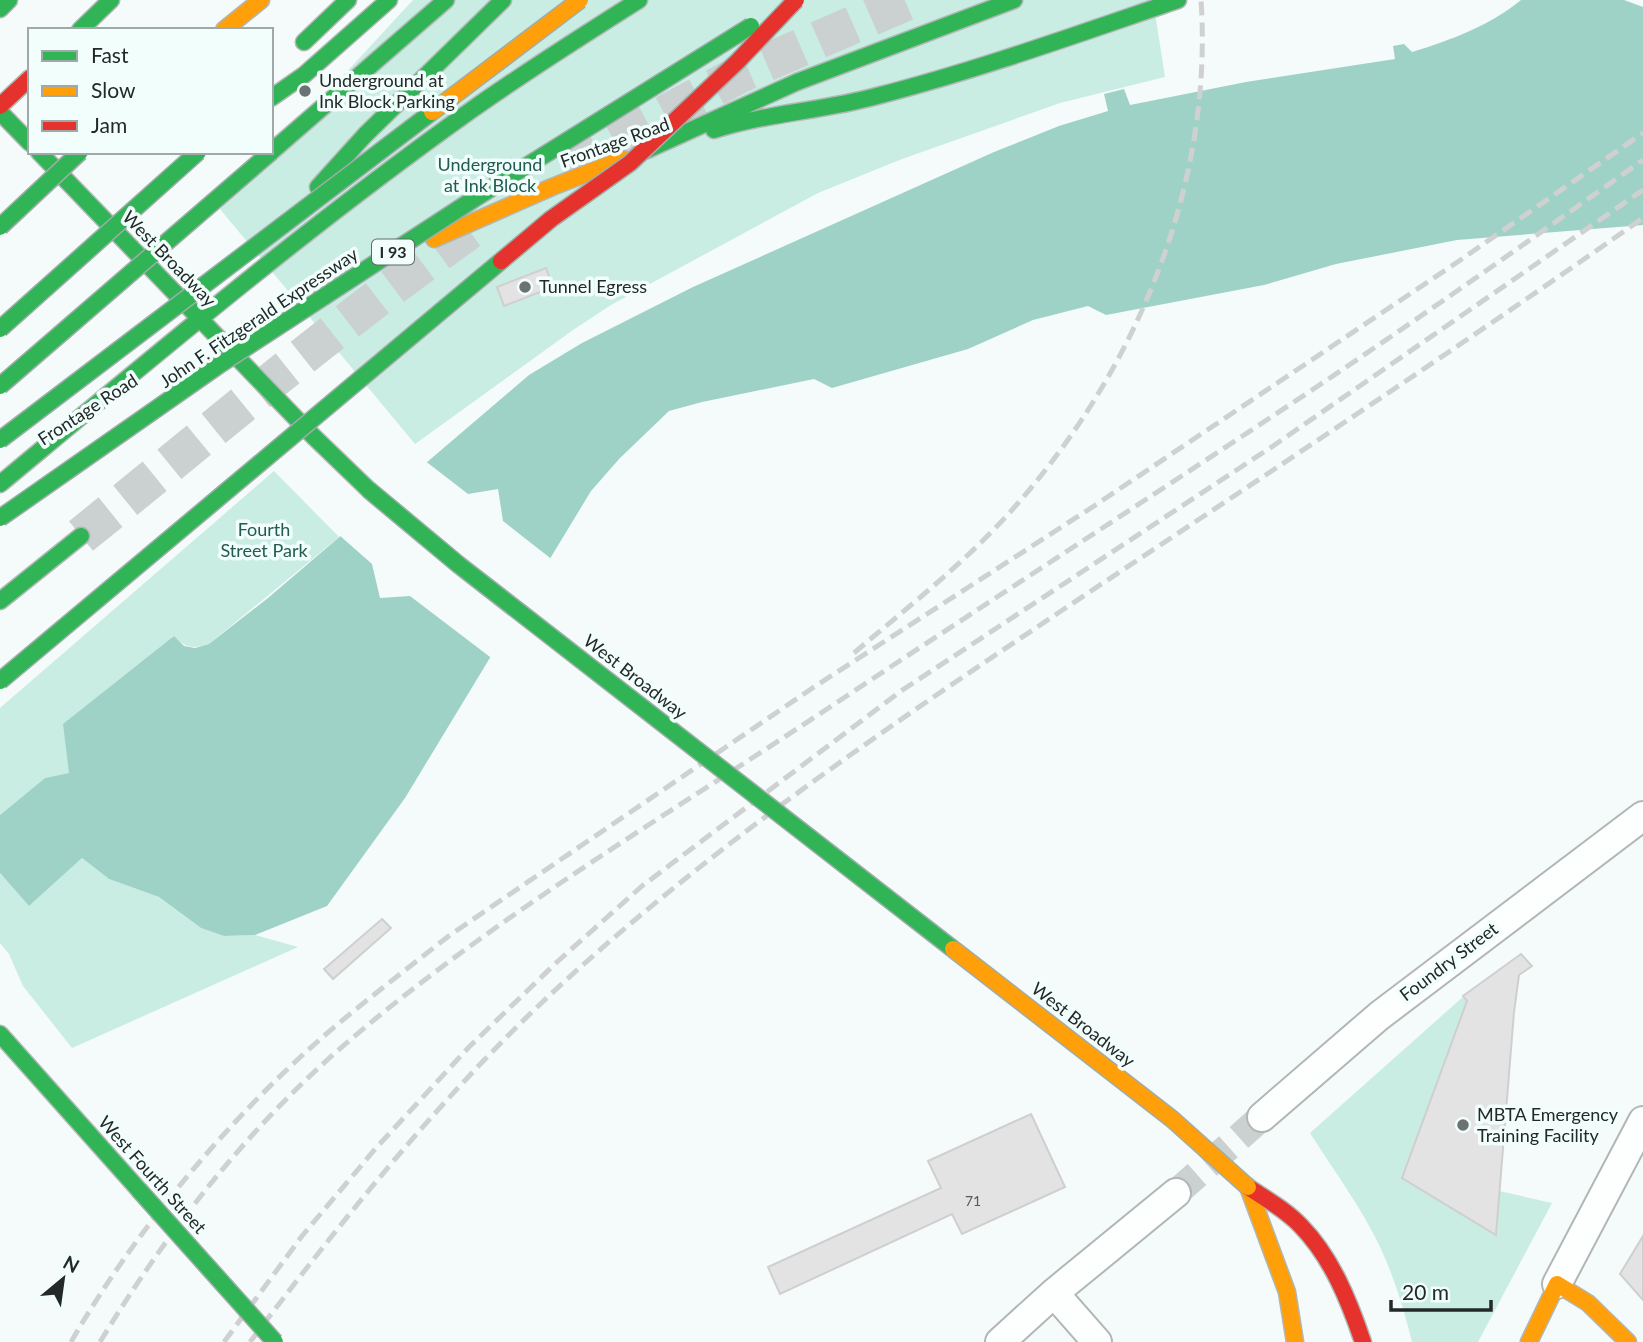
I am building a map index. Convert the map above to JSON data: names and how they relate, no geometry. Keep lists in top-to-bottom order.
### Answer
{
  "streets": {
    "main road": [
      "Frontage Road",
      "I 93",
      "West Broadway",
      "John F. Fitzgerald Expressway",
      "West Fourth Street"
    ],
    "street": ["Foundry Street"]
  },
  "crossings": [
    ["Frontage Road", "West Broadway"]
  ],
  "parks": ["Underground at Ink Block", "Fourth Street Park"],
  "places": ["Underground at Ink Block Parking", "Tunnel Egress", "MBTA Emergency Training Facility"],
  "house_numbers": ["71"],
  "legend": ["Fast", "Slow", "Jam"],
  "scale_bar": "20 m",
  "north": "top right"
}
